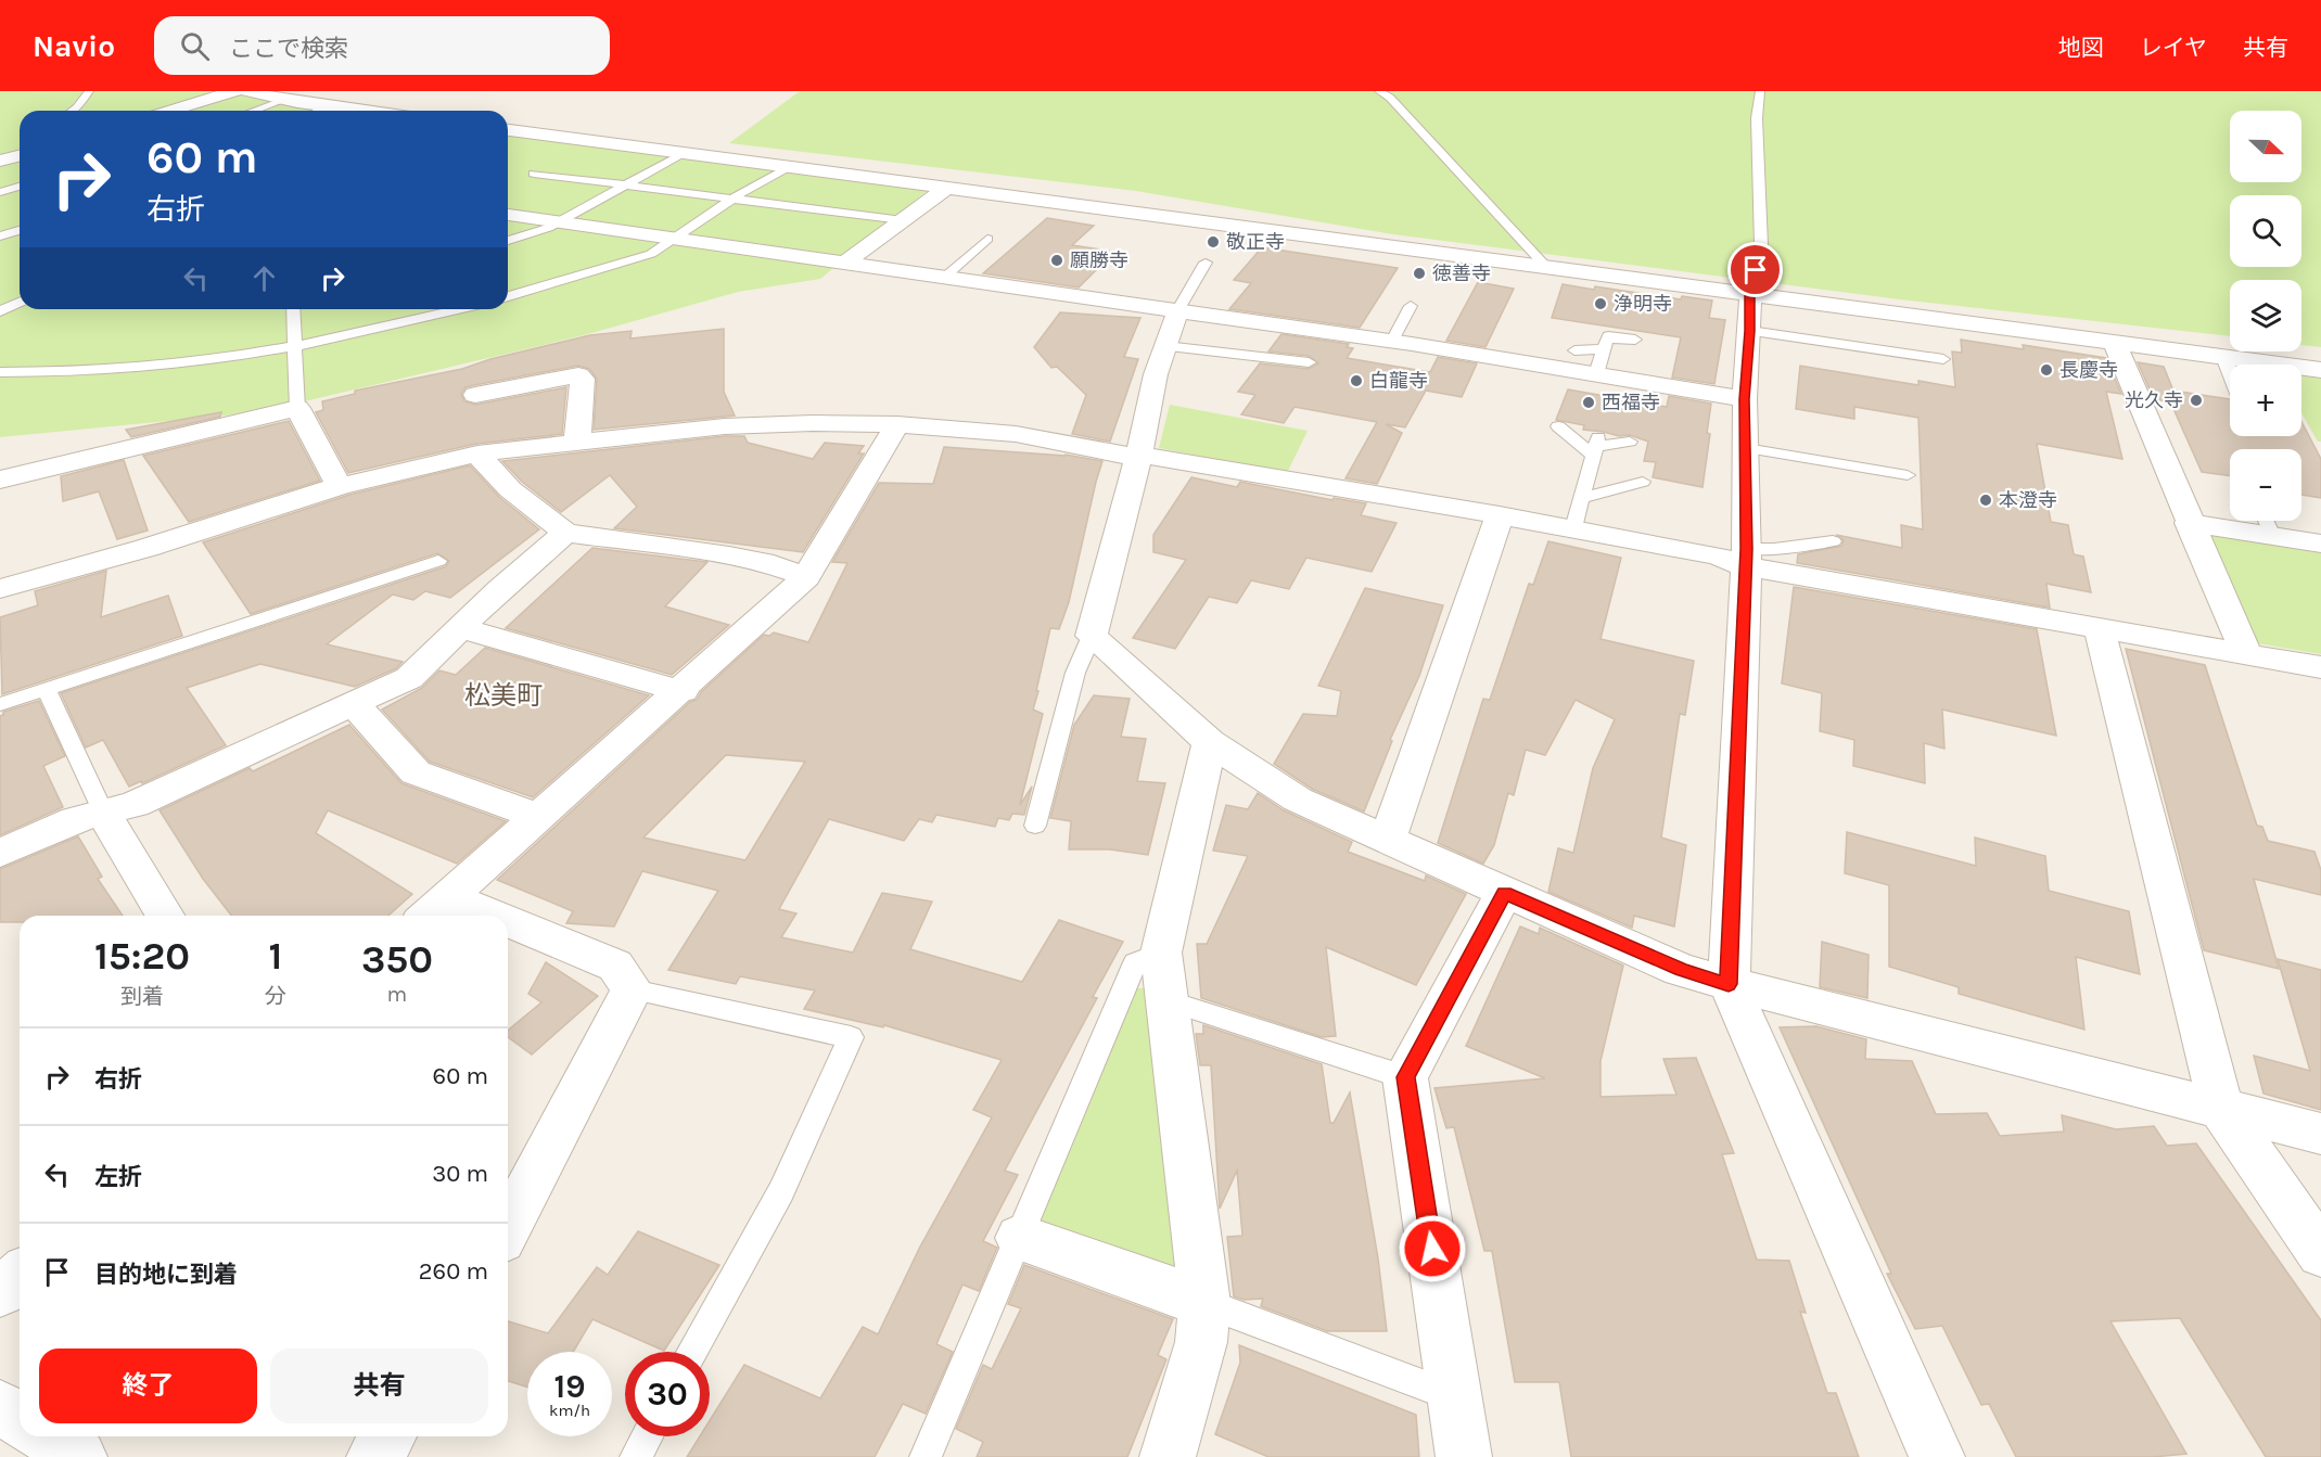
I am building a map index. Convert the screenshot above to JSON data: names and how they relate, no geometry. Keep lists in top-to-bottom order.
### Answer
{
  "districts": ["松美町"],
  "places": [
    "敬正寺",
    "願勝寺",
    "徳善寺",
    "浄明寺",
    "長慶寺",
    "白龍寺",
    "光久寺",
    "西福寺",
    "本澄寺"
  ],
  "north": "right",
  "page": {
    "header": "Navio",
    "search": "ここで検索",
    "nav": ["地図", "レイヤ", "共有"],
    "map_buttons": ["+", "−"],
    "turn": ["60 m", "右折"],
    "eta": [
      "15:20",
      "到着",
      "1",
      "分",
      "350",
      "m"
    ],
    "list": [
      {
        "name": "右折",
        "value": "60 m"
      },
      {
        "name": "左折",
        "value": "30 m"
      },
      {
        "name": "目的地に到着",
        "value": "260 m"
      }
    ],
    "buttons": ["終了", "共有"],
    "speed": "19 km/h",
    "limit": "30"
  }
}
